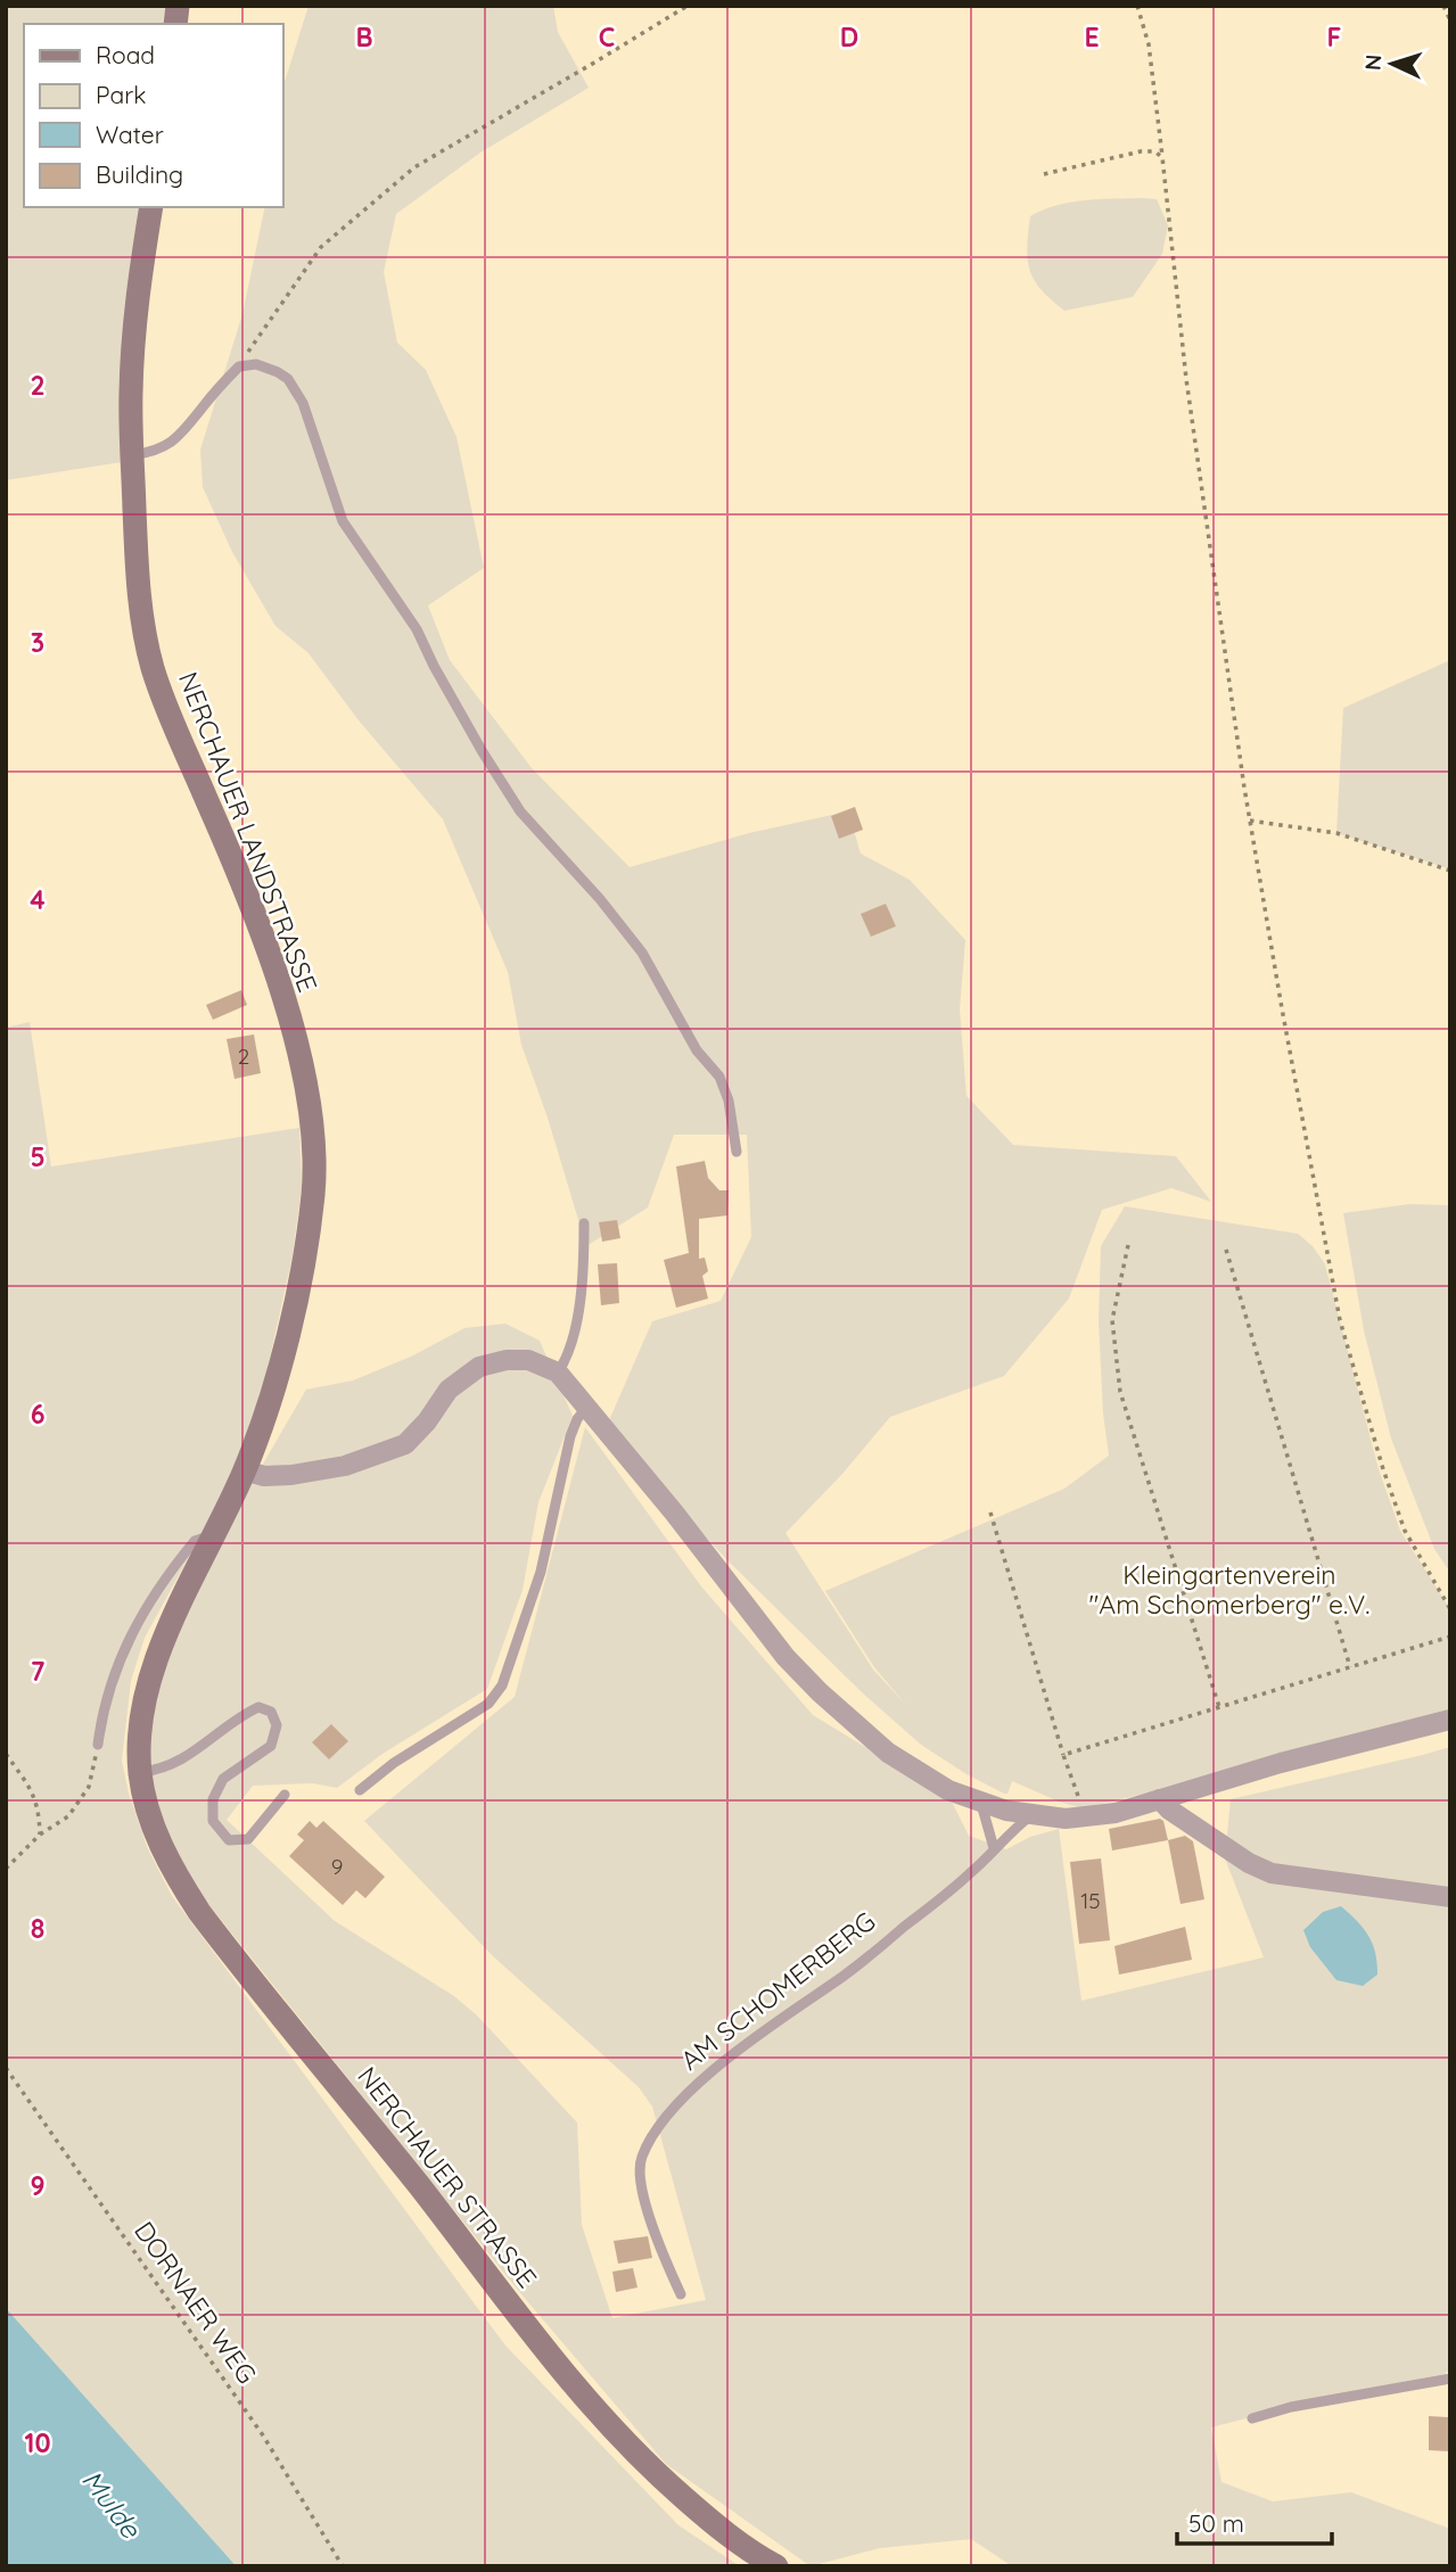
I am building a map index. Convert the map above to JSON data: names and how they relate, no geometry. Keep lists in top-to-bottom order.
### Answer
{
  "streets": {
    "main road": ["NERCHAUER LANDSTRASSE", "NERCHAUER STRASSE"],
    "lane": ["AM SCHOMERBERG"],
    "path": ["DORNAER WEG"]
  },
  "crossings": [
    ["NERCHAUER LANDSTRASSE", "NERCHAUER STRASSE"]
  ],
  "water": ["Mulde"],
  "parks": ["Kleingartenverein \"Am Schomerberg\" e.V."],
  "house_numbers": ["2", "9", "15"],
  "legend": [
    "Road",
    "Park",
    "Water",
    "Building"
  ],
  "scale_bar": "50 m",
  "north": "left",
  "grid": {
    "columns": [
      "B",
      "C",
      "D",
      "E",
      "F"
    ],
    "rows": [
      "2",
      "3",
      "4",
      "5",
      "6",
      "7",
      "8",
      "9",
      "10"
    ]
  }
}
